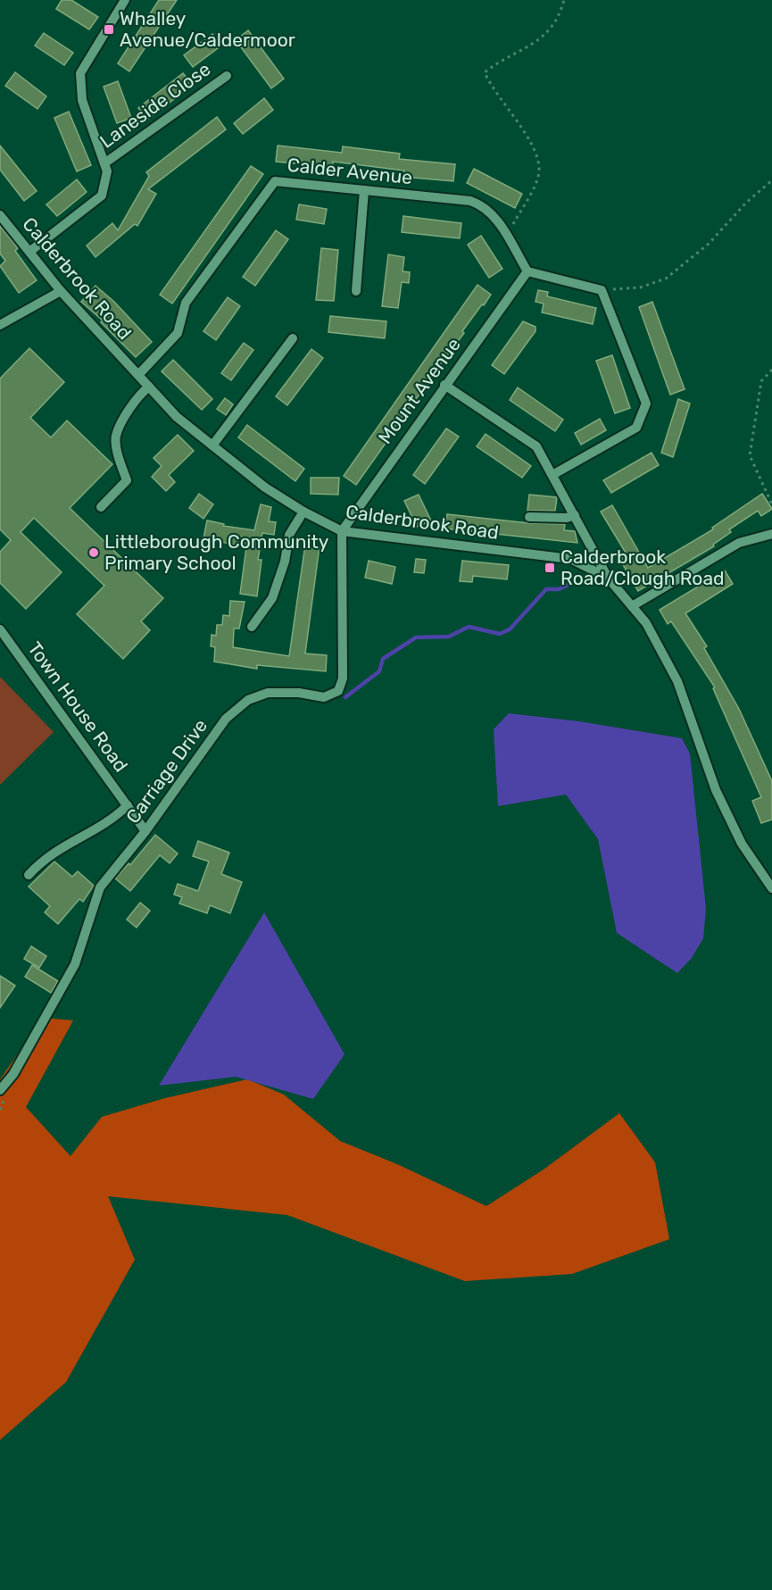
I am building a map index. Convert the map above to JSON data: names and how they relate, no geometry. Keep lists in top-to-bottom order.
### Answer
{
  "streets": {
    "street": [
      "Laneside Close",
      "Calder Avenue",
      "Calderbrook Road",
      "Mount Avenue",
      "Town House Road",
      "Carriage Drive"
    ]
  },
  "crossings": [
    ["Calder Avenue", "Calderbrook Road"],
    ["Calder Avenue", "Mount Avenue"],
    ["Calderbrook Road", "Mount Avenue"],
    ["Calderbrook Road", "Carriage Drive"],
    ["Mount Avenue", "Carriage Drive"],
    ["Town House Road", "Carriage Drive"]
  ],
  "places": {
    "transit": ["Whalley Avenue/Caldermoor", "Calderbrook Road/Clough Road"],
    "other": ["Littleborough Community Primary School"]
  }
}
